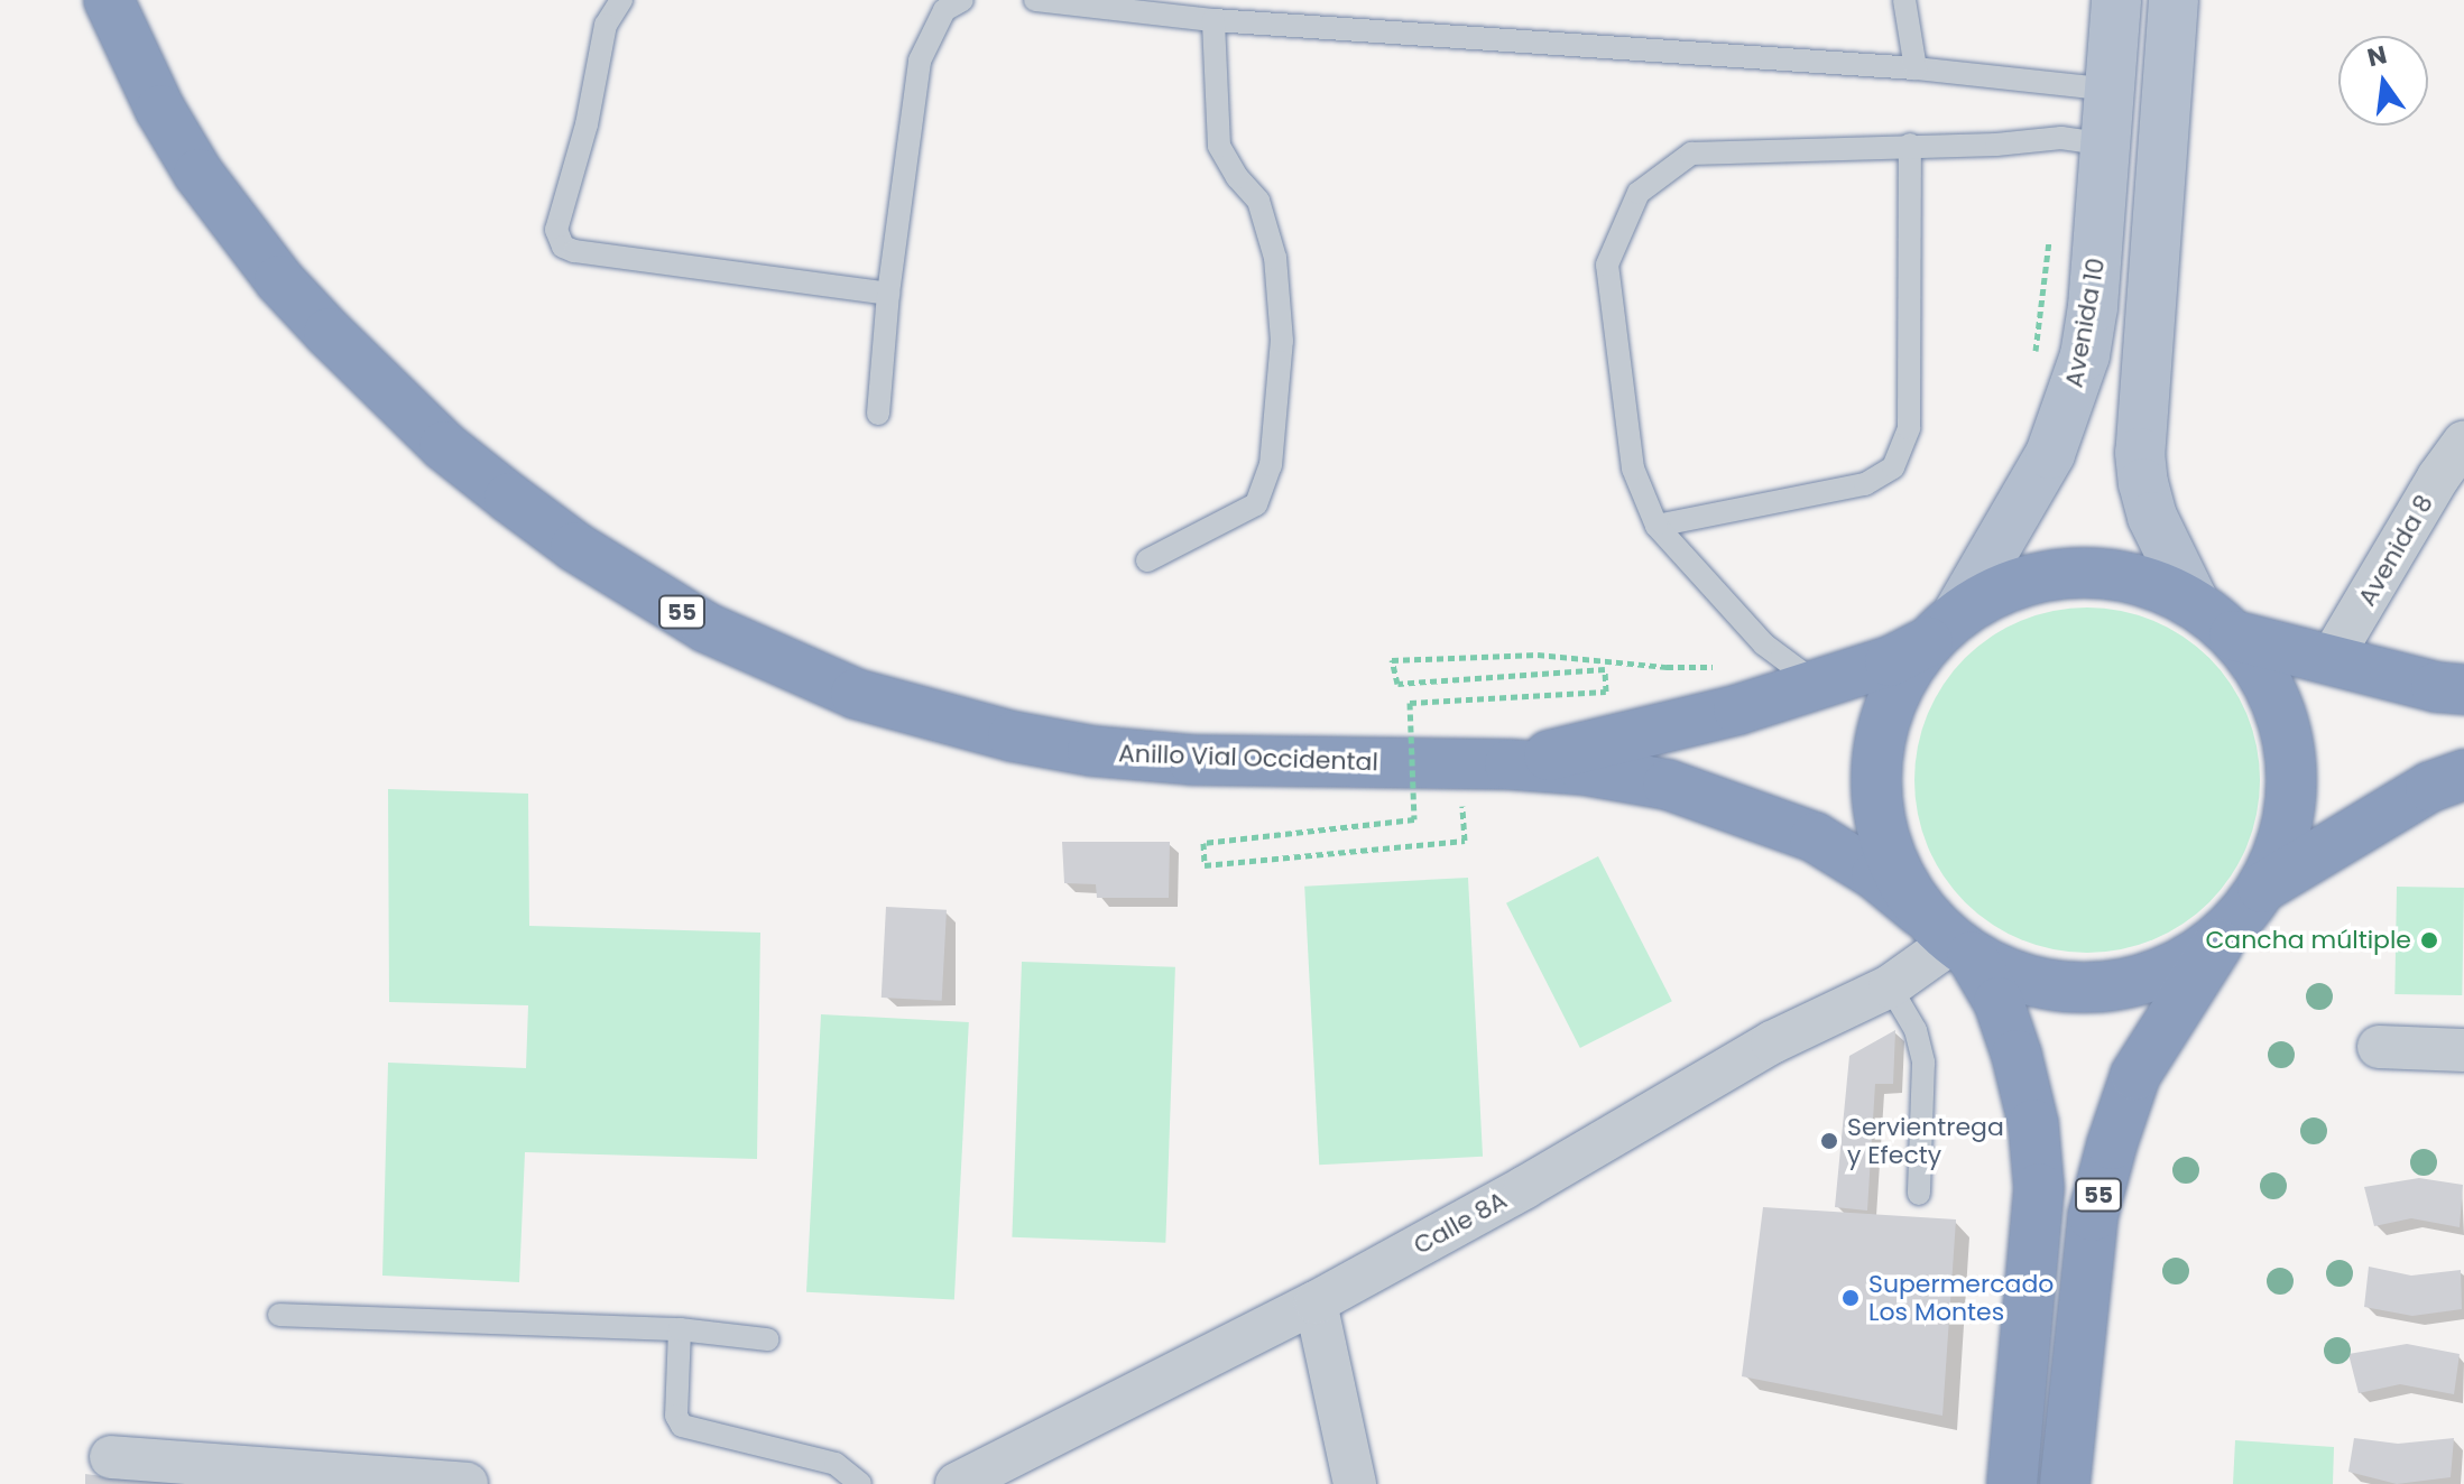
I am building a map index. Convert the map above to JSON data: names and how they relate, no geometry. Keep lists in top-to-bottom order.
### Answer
{
  "streets": {
    "highway": ["55", "Anillo Vial Occidental"],
    "main road": ["Avenida 10"],
    "street": ["Avenida 8", "Calle 8A"]
  },
  "crossings": [
    ["Avenida 10", "55"],
    ["Avenida 10", "Anillo Vial Occidental"],
    ["Avenida 8", "55"],
    ["55", "Anillo Vial Occidental"],
    ["55", "Calle 8A"],
    ["Anillo Vial Occidental", "Calle 8A"]
  ],
  "places": ["Cancha múltiple", "Servientrega y Efecty", "Supermercado Los Montes"],
  "north": "top"
}
